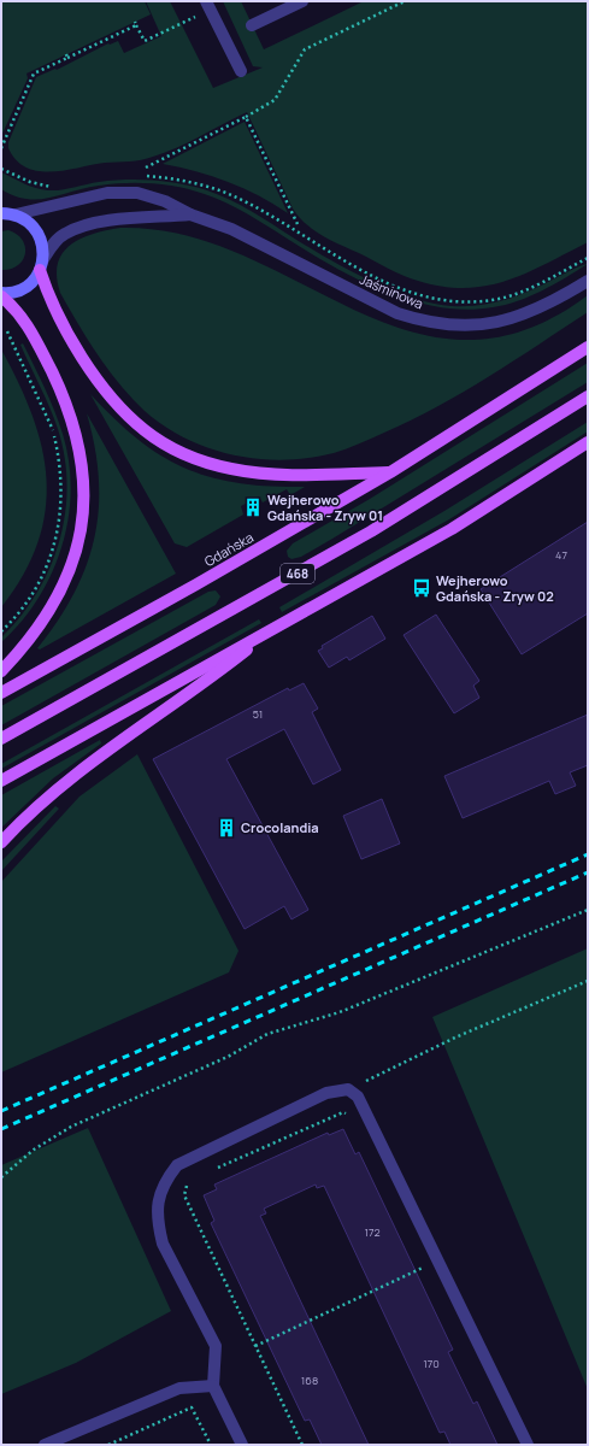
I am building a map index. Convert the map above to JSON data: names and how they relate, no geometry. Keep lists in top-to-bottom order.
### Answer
{
  "streets": {
    "main road": ["Gdańska", "468"],
    "street": ["Jaśminowa"]
  },
  "places": {
    "building": ["Wejherowo Gdańska - Zryw 01", "Crocolandia"],
    "bus stop": ["Wejherowo Gdańska - Zryw 02"]
  },
  "house_numbers": [
    "47",
    "51",
    "172",
    "170",
    "168"
  ]
}
